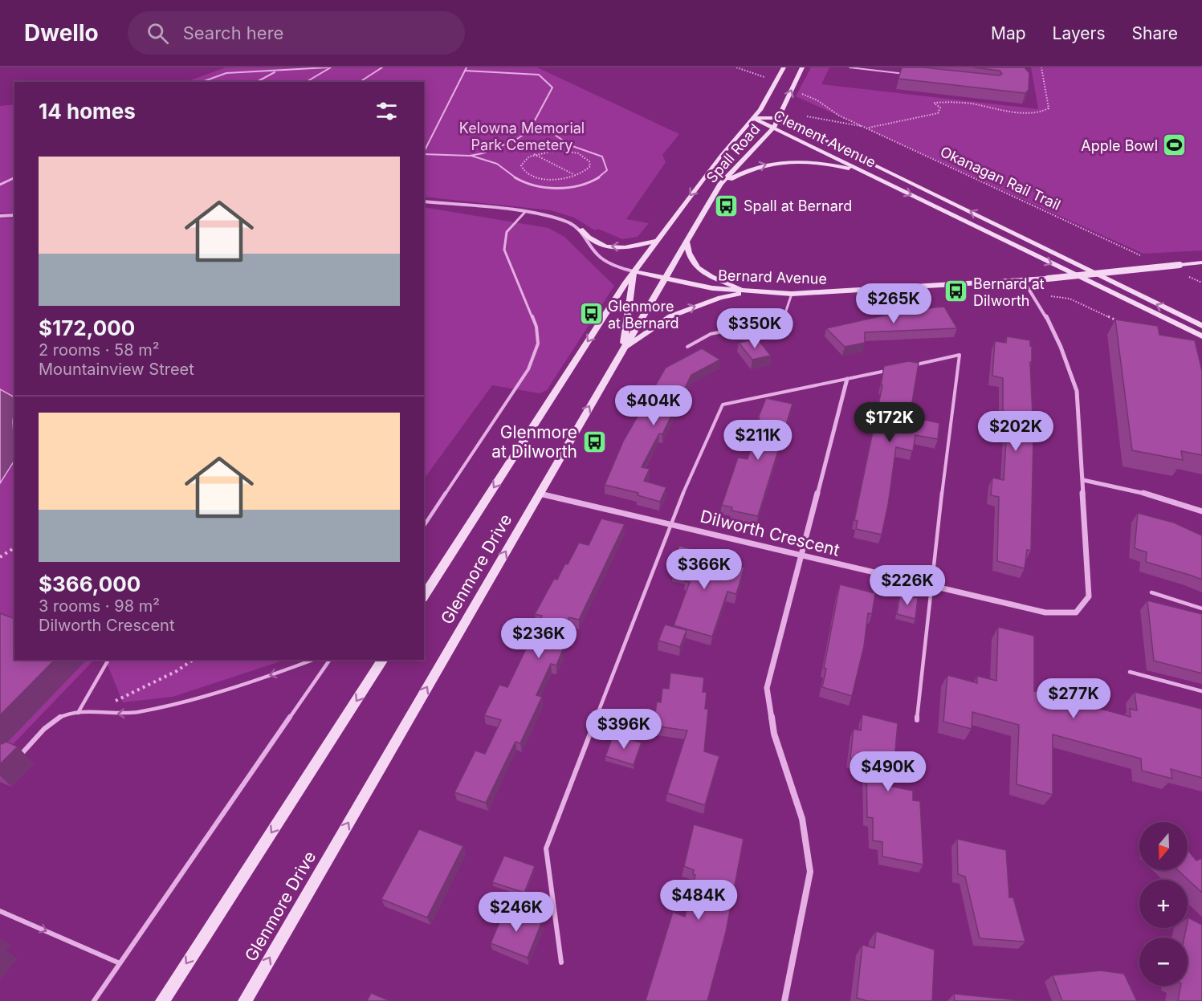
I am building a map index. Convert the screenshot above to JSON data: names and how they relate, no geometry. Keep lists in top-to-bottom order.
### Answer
{
  "streets": {
    "main road": [
      "Clement Avenue",
      "Spall Road",
      "Bernard Avenue",
      "Glenmore Drive"
    ],
    "street": ["Dilworth Crescent"],
    "path": ["Okanagan Rail Trail"]
  },
  "crossings": [
    ["Clement Avenue", "Spall Road"],
    ["Spall Road", "Okanagan Rail Trail"],
    ["Spall Road", "Bernard Avenue"],
    ["Spall Road", "Glenmore Drive"],
    ["Bernard Avenue", "Dilworth Crescent"],
    ["Bernard Avenue", "Glenmore Drive"],
    ["Dilworth Crescent", "Glenmore Drive"]
  ],
  "parks": ["Kelowna Memorial Park Cemetery"],
  "places": {
    "sports": ["Apple Bowl"],
    "bus stop": [
      "Spall at Bernard",
      "Bernard at Dilworth",
      "Glenmore at Bernard",
      "Glenmore at Dilworth"
    ]
  },
  "north": "bottom",
  "page": {
    "header": "Dwello",
    "search": "Search here",
    "nav": ["Map", "Layers", "Share"],
    "heading": "14 homes",
    "list": [
      {
        "name": "$172,000",
        "note": "2 rooms · 58 m² · Mountainview Street"
      },
      {
        "name": "$366,000",
        "note": "3 rooms · 98 m² · Dilworth Crescent"
      }
    ],
    "price": [
      "$265K",
      "$350K",
      "$404K",
      "$172K",
      "$202K",
      "$211K",
      "$366K",
      "$226K",
      "$236K",
      "$277K",
      "$396K",
      "$490K",
      "$484K",
      "$246K"
    ],
    "map_buttons": ["+", "−"]
  }
}
